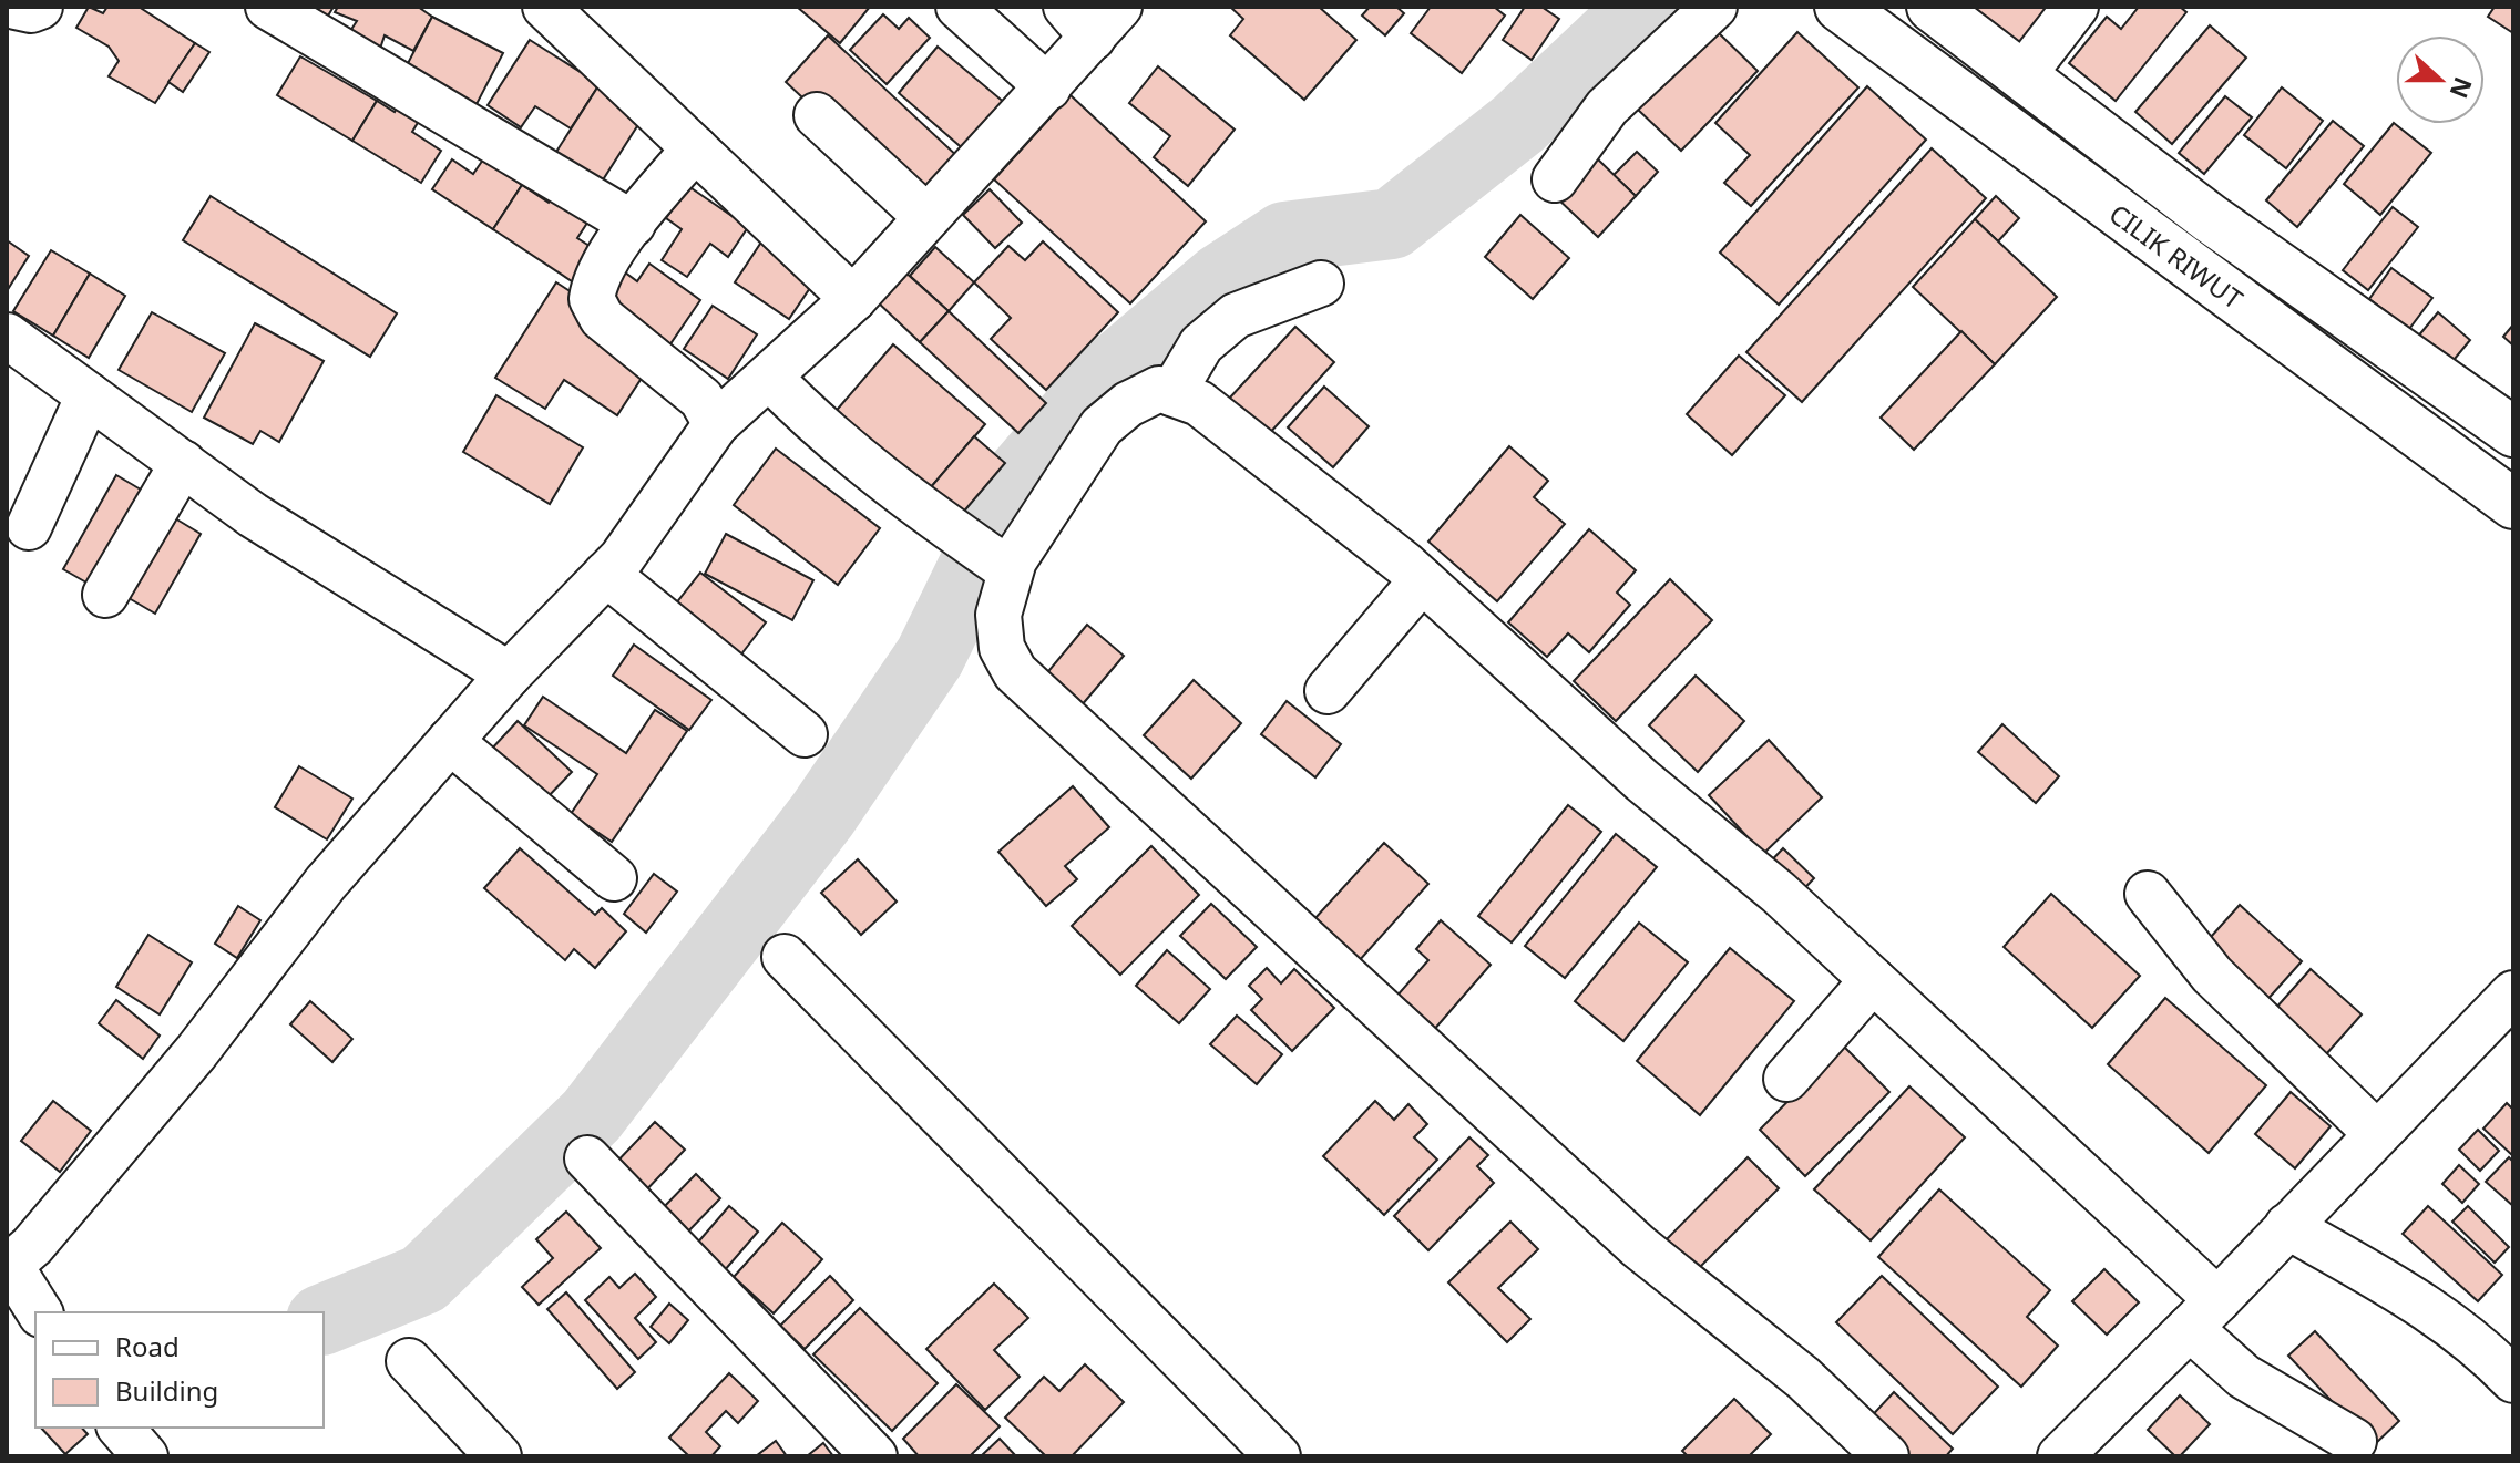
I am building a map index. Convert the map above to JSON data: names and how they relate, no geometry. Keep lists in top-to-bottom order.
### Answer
{
  "streets": {
    "main road": ["CILIK RIWUT"]
  },
  "legend": ["Road", "Building"],
  "north": "right"
}
